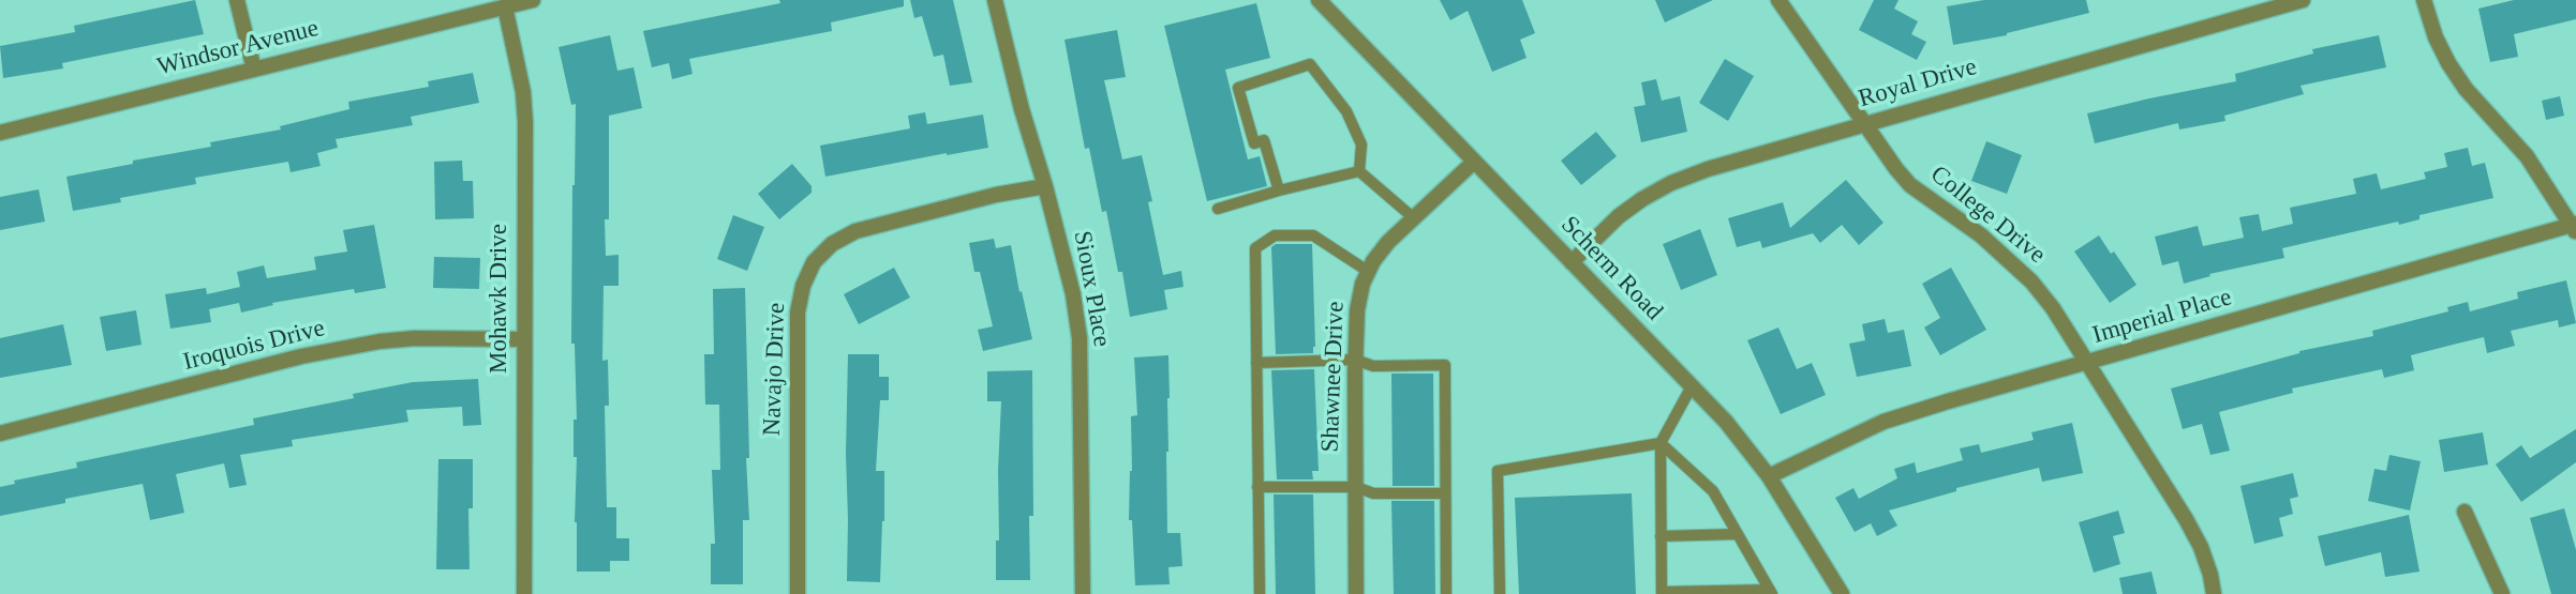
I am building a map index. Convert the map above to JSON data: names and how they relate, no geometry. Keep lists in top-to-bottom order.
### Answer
{
  "streets": {
    "street": [
      "Windsor Avenue",
      "Royal Drive",
      "College Drive",
      "Scherm Road",
      "Sioux Place",
      "Mohawk Drive",
      "Imperial Place",
      "Iroquois Drive",
      "Navajo Drive",
      "Shawnee Drive"
    ]
  },
  "crossings": [
    ["Windsor Avenue", "Mohawk Drive"],
    ["Royal Drive", "College Drive"],
    ["Royal Drive", "Scherm Road"],
    ["College Drive", "Imperial Place"],
    ["Scherm Road", "Imperial Place"],
    ["Scherm Road", "Shawnee Drive"],
    ["Sioux Place", "Navajo Drive"],
    ["Mohawk Drive", "Iroquois Drive"]
  ]
}
